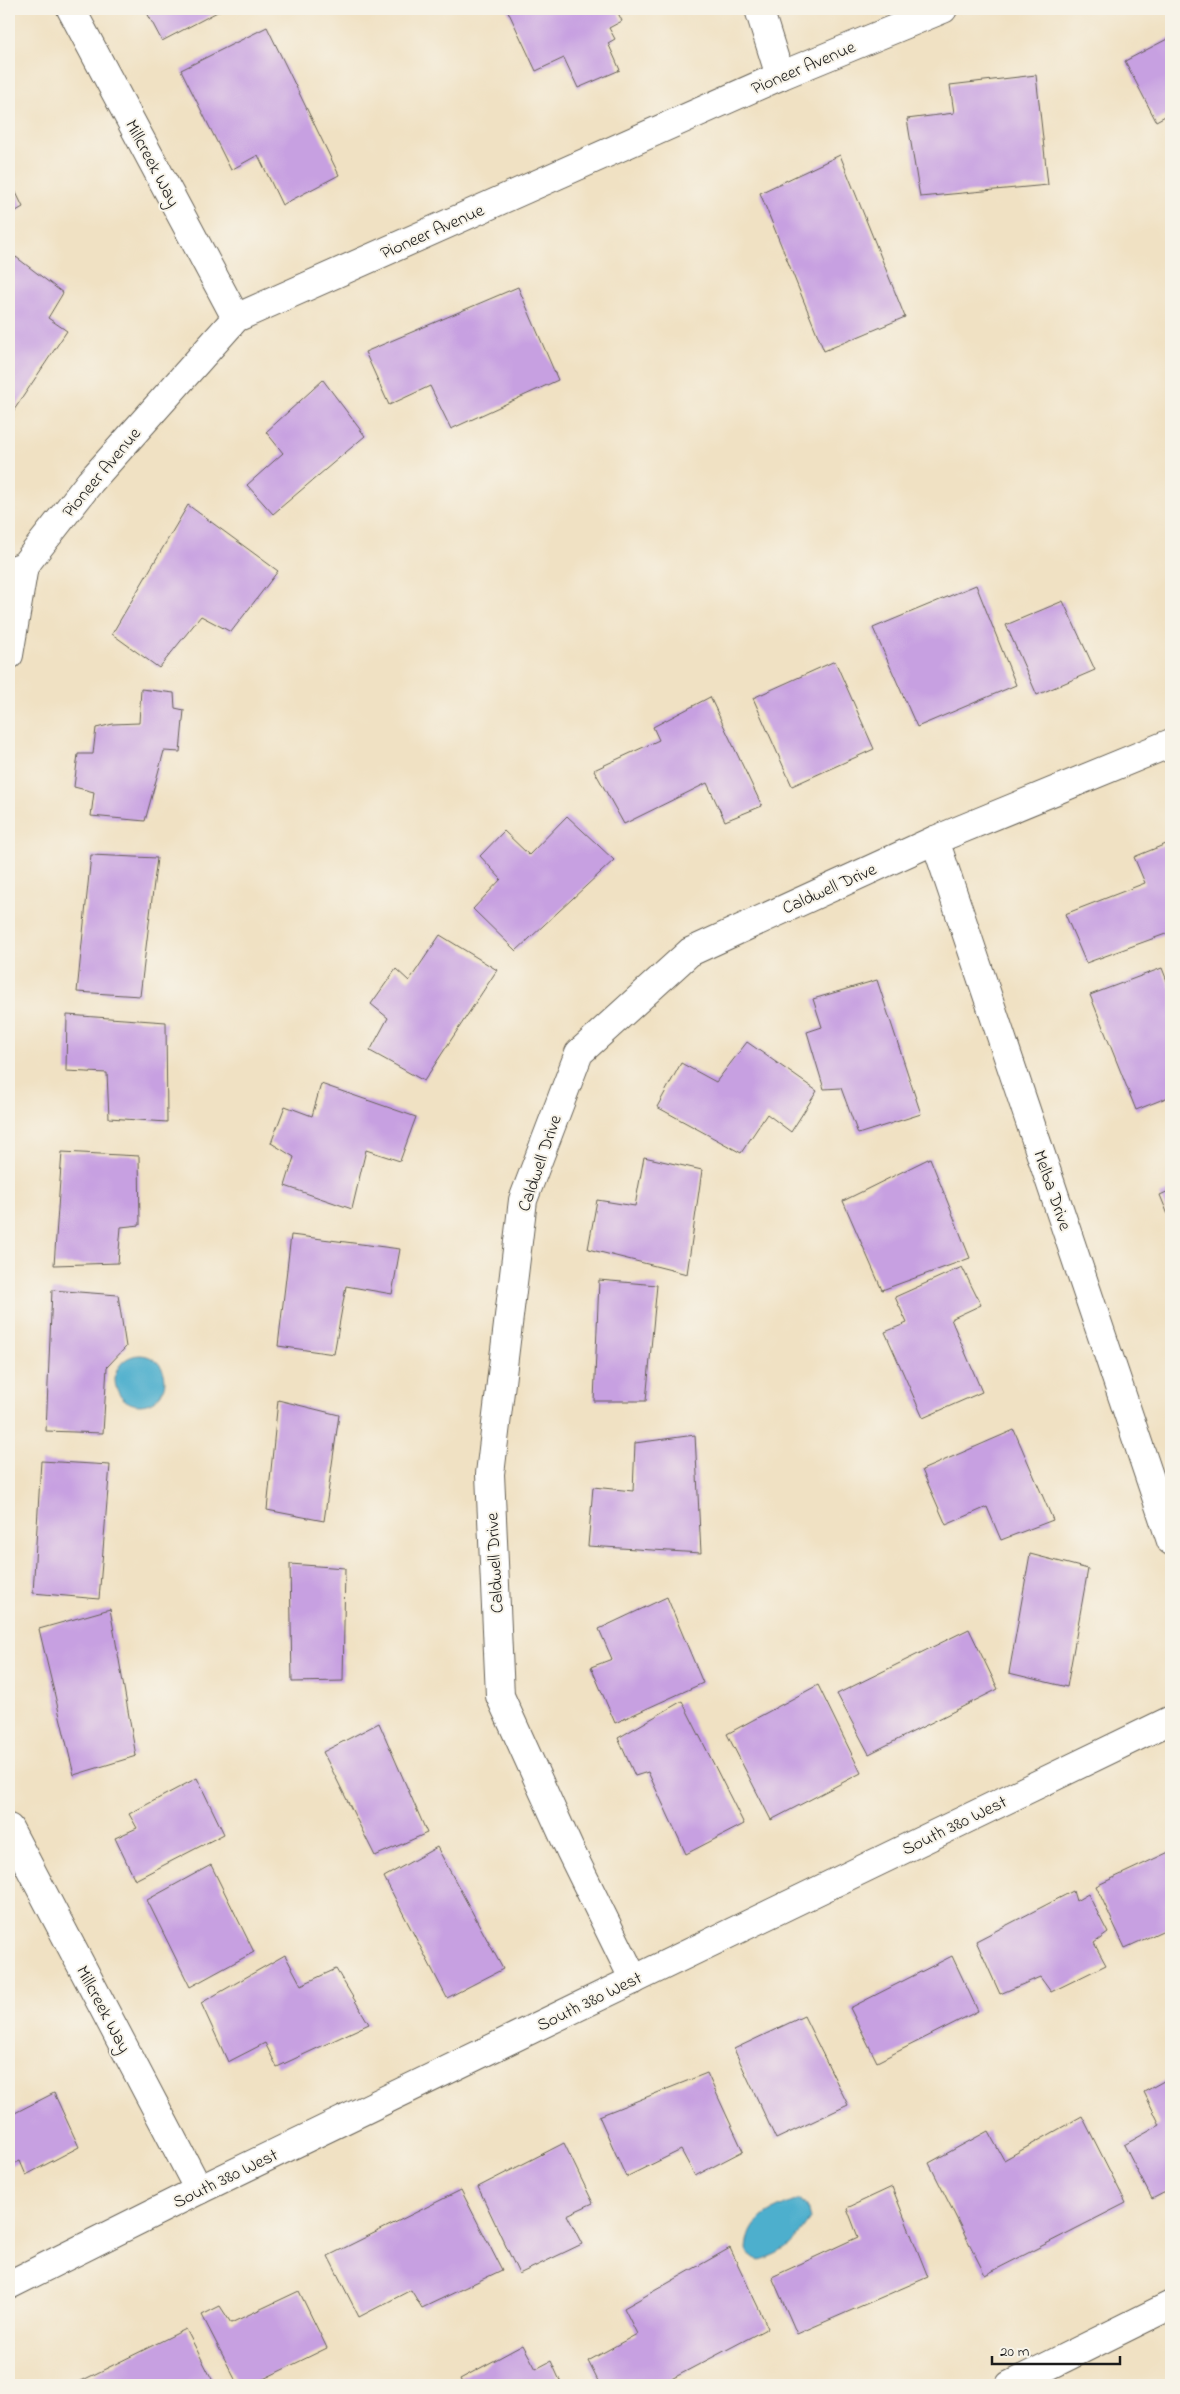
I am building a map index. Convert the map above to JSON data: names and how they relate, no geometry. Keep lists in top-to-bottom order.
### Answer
{
  "streets": {
    "street": [
      "Pioneer Avenue",
      "Millcreek Way",
      "Caldwell Drive",
      "Melba Drive",
      "South 380 West"
    ]
  },
  "crossings": [
    ["Pioneer Avenue", "Millcreek Way"],
    ["Millcreek Way", "South 380 West"],
    ["Caldwell Drive", "Melba Drive"],
    ["Caldwell Drive", "South 380 West"]
  ],
  "scale_bar": "20 m"
}
